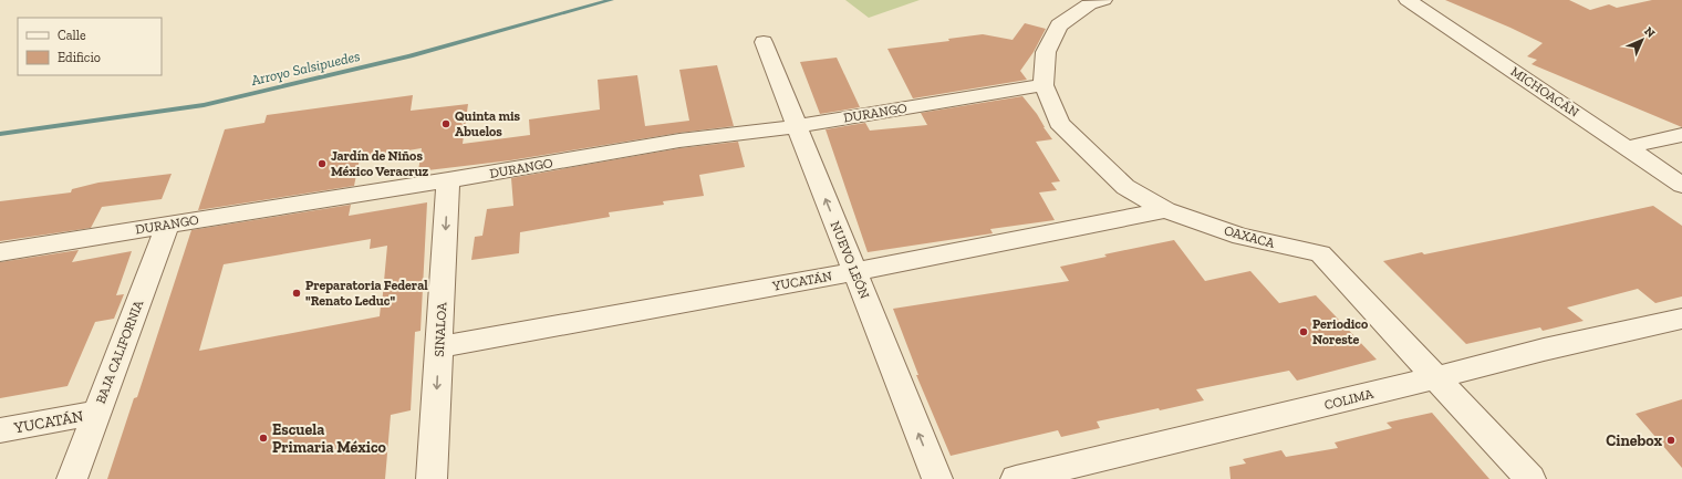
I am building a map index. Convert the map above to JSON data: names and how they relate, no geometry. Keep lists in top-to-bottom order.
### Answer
{
  "streets": {
    "street": [
      "MICHOACÁN",
      "DURANGO",
      "OAXACA",
      "NUEVO LEÓN",
      "YUCATÁN",
      "SINALOA",
      "BAJA CALIFORNIA",
      "COLIMA"
    ]
  },
  "crossings": [
    ["DURANGO", "OAXACA"],
    ["DURANGO", "NUEVO LEÓN"],
    ["DURANGO", "SINALOA"],
    ["DURANGO", "BAJA CALIFORNIA"],
    ["OAXACA", "YUCATÁN"],
    ["OAXACA", "COLIMA"],
    ["NUEVO LEÓN", "YUCATÁN"],
    ["YUCATÁN", "SINALOA"],
    ["YUCATÁN", "BAJA CALIFORNIA"]
  ],
  "one_way": ["NUEVO LEÓN", "SINALOA"],
  "water": ["Arroyo Salsipuedes"],
  "places": [
    "Quinta mis Abuelos",
    "Jardín de Niños México Veracruz",
    "Preparatoria Federal \"Renato Leduc\"",
    "Periodico Noreste",
    "Escuela Primaria México",
    "Cinebox"
  ],
  "legend": ["Calle", "Edificio"],
  "north": "top right"
}
